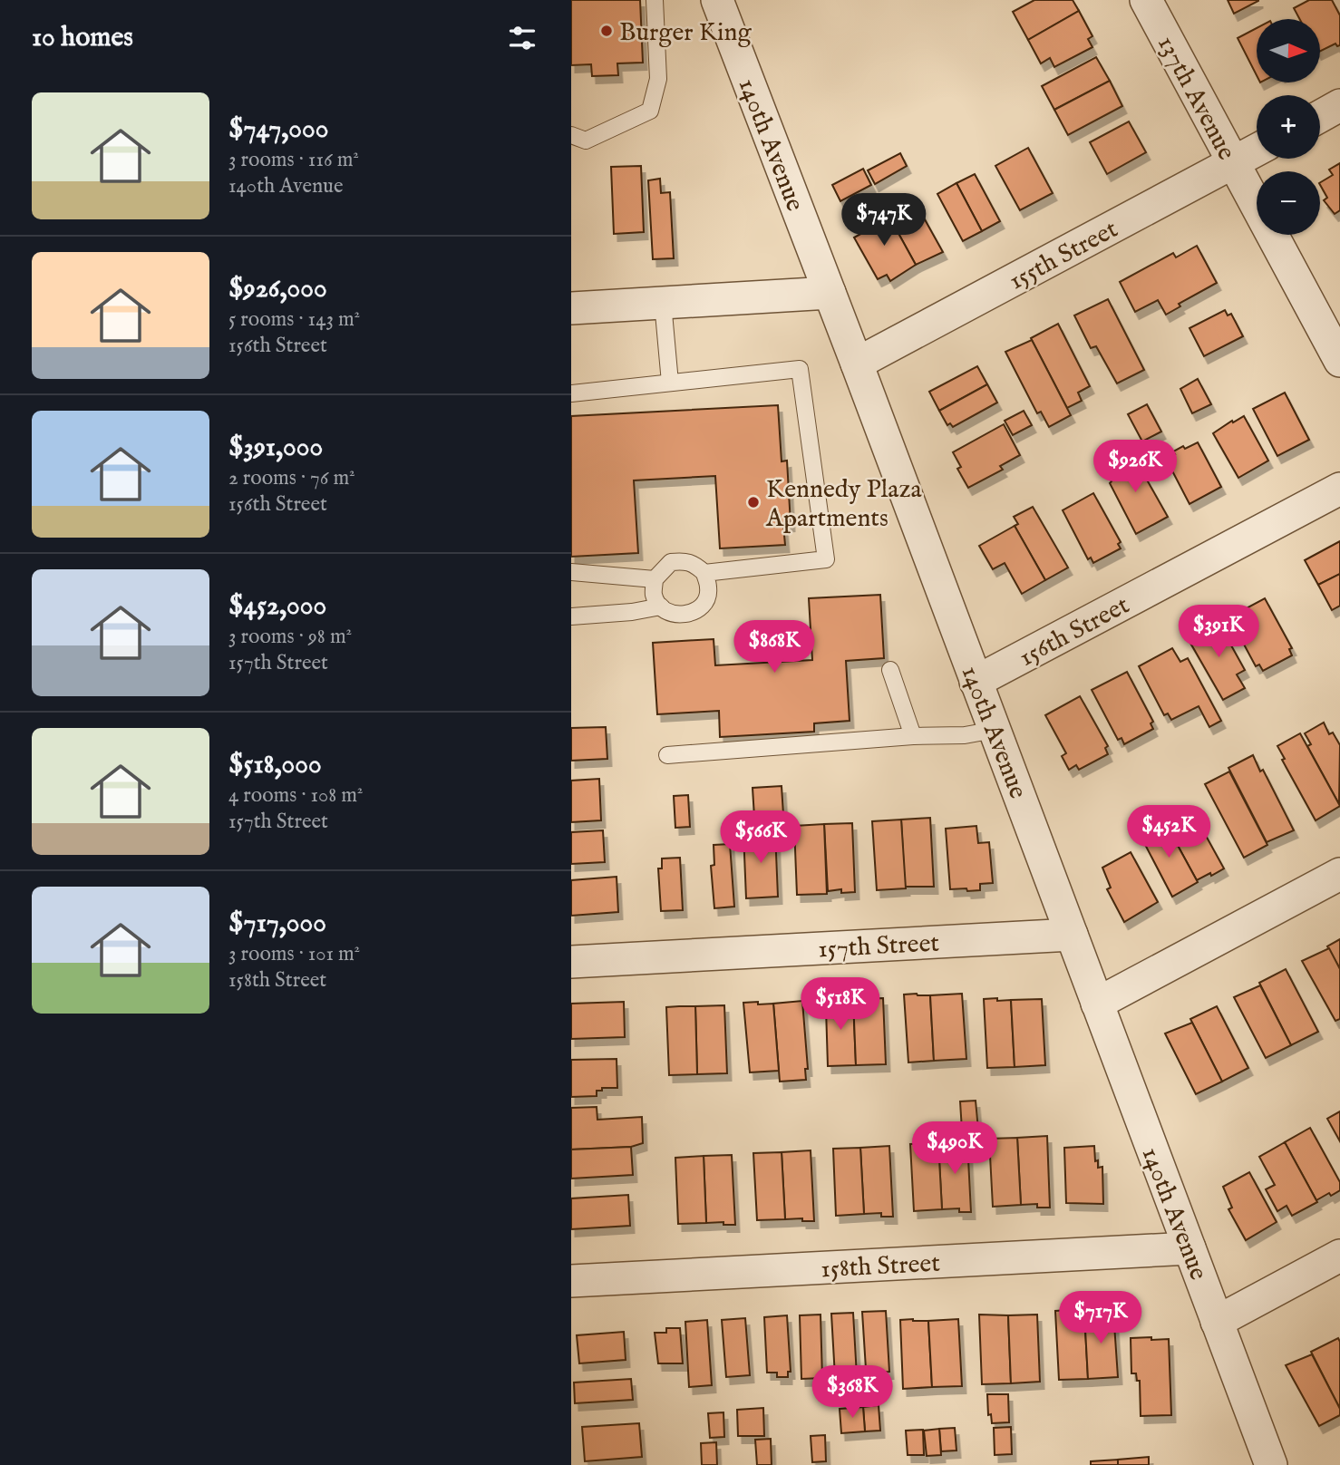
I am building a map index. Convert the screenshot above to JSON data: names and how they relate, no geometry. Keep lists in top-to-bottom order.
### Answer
{
  "streets": {
    "street": [
      "137th Avenue",
      "140th Avenue",
      "155th Street",
      "156th Street",
      "157th Street",
      "158th Street"
    ]
  },
  "crossings": [
    ["137th Avenue", "155th Street"],
    ["140th Avenue", "155th Street"],
    ["140th Avenue", "156th Street"],
    ["140th Avenue", "157th Street"],
    ["140th Avenue", "158th Street"]
  ],
  "places": ["Burger King", "Kennedy Plaza Apartments"],
  "north": "right",
  "page": {
    "heading": "10 homes",
    "map_buttons": ["+", "−"],
    "list": [
      {
        "name": "$747,000",
        "note": "3 rooms · 116 m² · 140th Avenue"
      },
      {
        "name": "$926,000",
        "note": "5 rooms · 143 m² · 156th Street"
      },
      {
        "name": "$391,000",
        "note": "2 rooms · 76 m² · 156th Street"
      },
      {
        "name": "$452,000",
        "note": "3 rooms · 98 m² · 157th Street"
      },
      {
        "name": "$518,000",
        "note": "4 rooms · 108 m² · 157th Street"
      },
      {
        "name": "$717,000",
        "note": "3 rooms · 101 m² · 158th Street"
      }
    ],
    "price": [
      "$747K",
      "$926K",
      "$391K",
      "$868K",
      "$452K",
      "$566K",
      "$518K",
      "$490K",
      "$717K",
      "$368K"
    ]
  }
}
